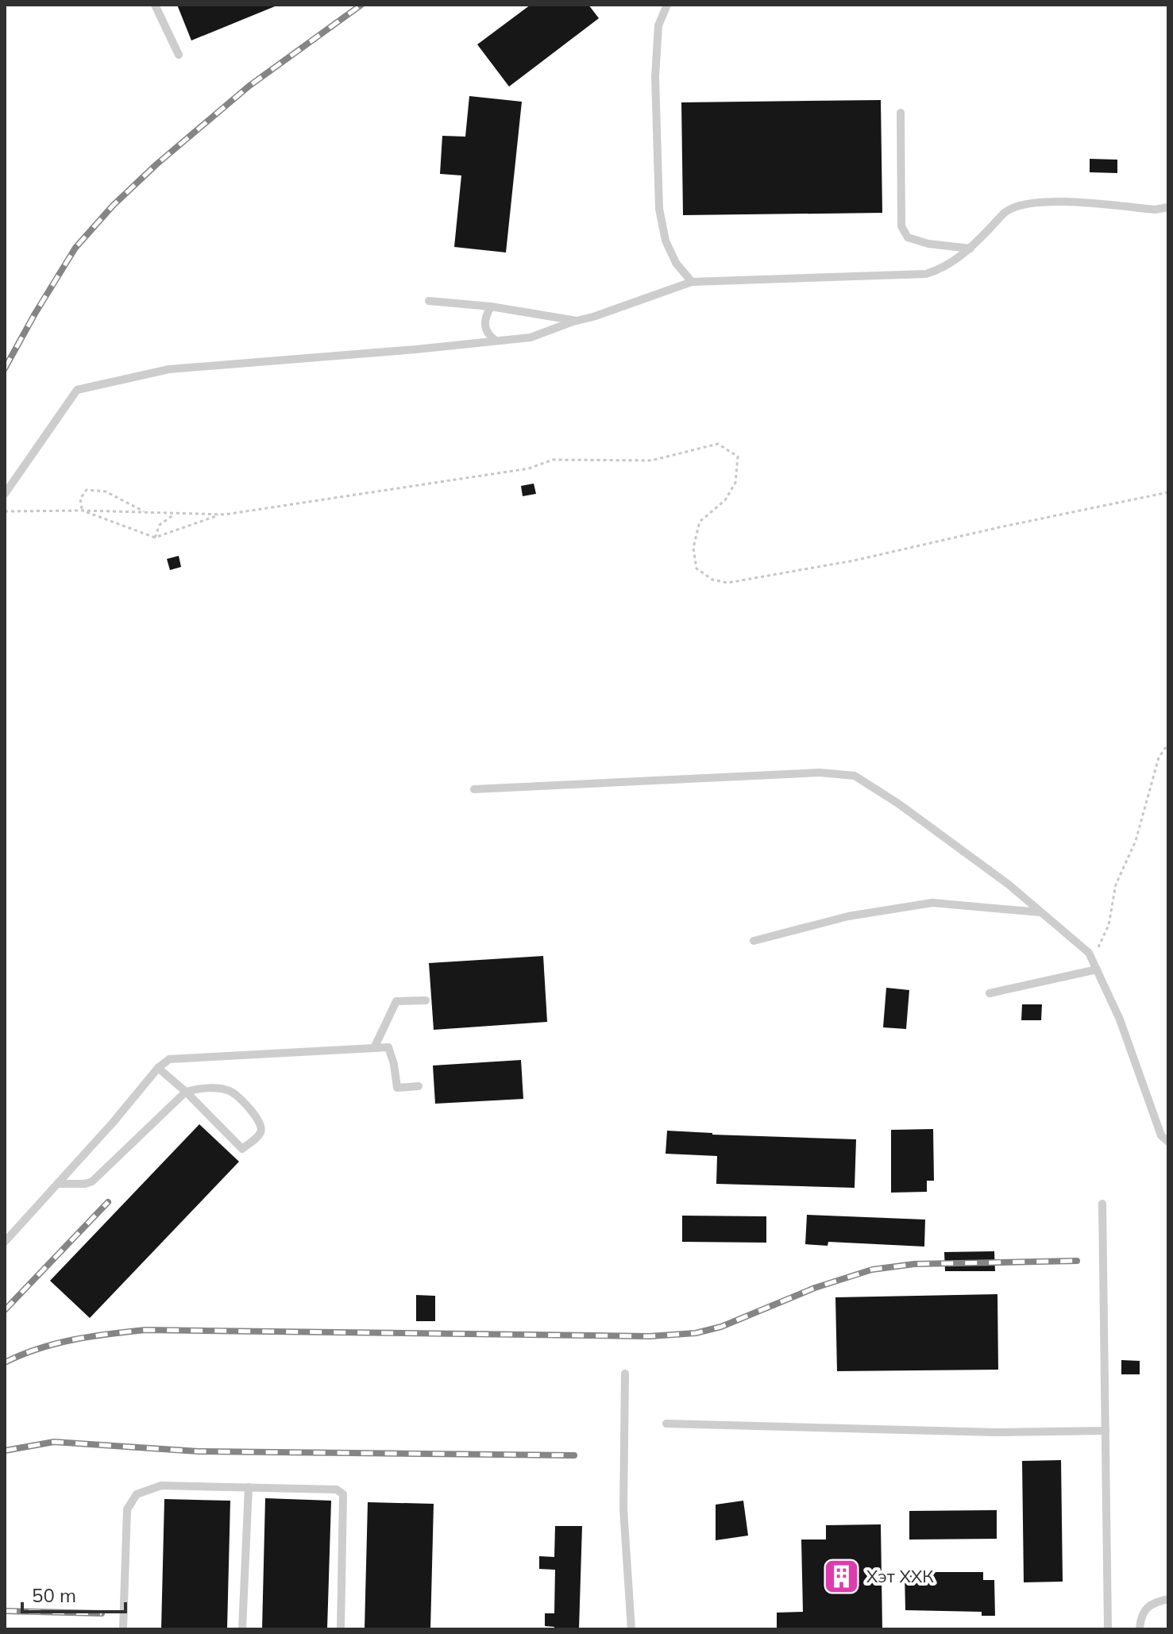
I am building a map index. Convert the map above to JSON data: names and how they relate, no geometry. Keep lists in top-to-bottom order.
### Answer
{
  "places": {
    "building": ["Хэт ХХК"]
  },
  "scale_bar": "50 m"
}
